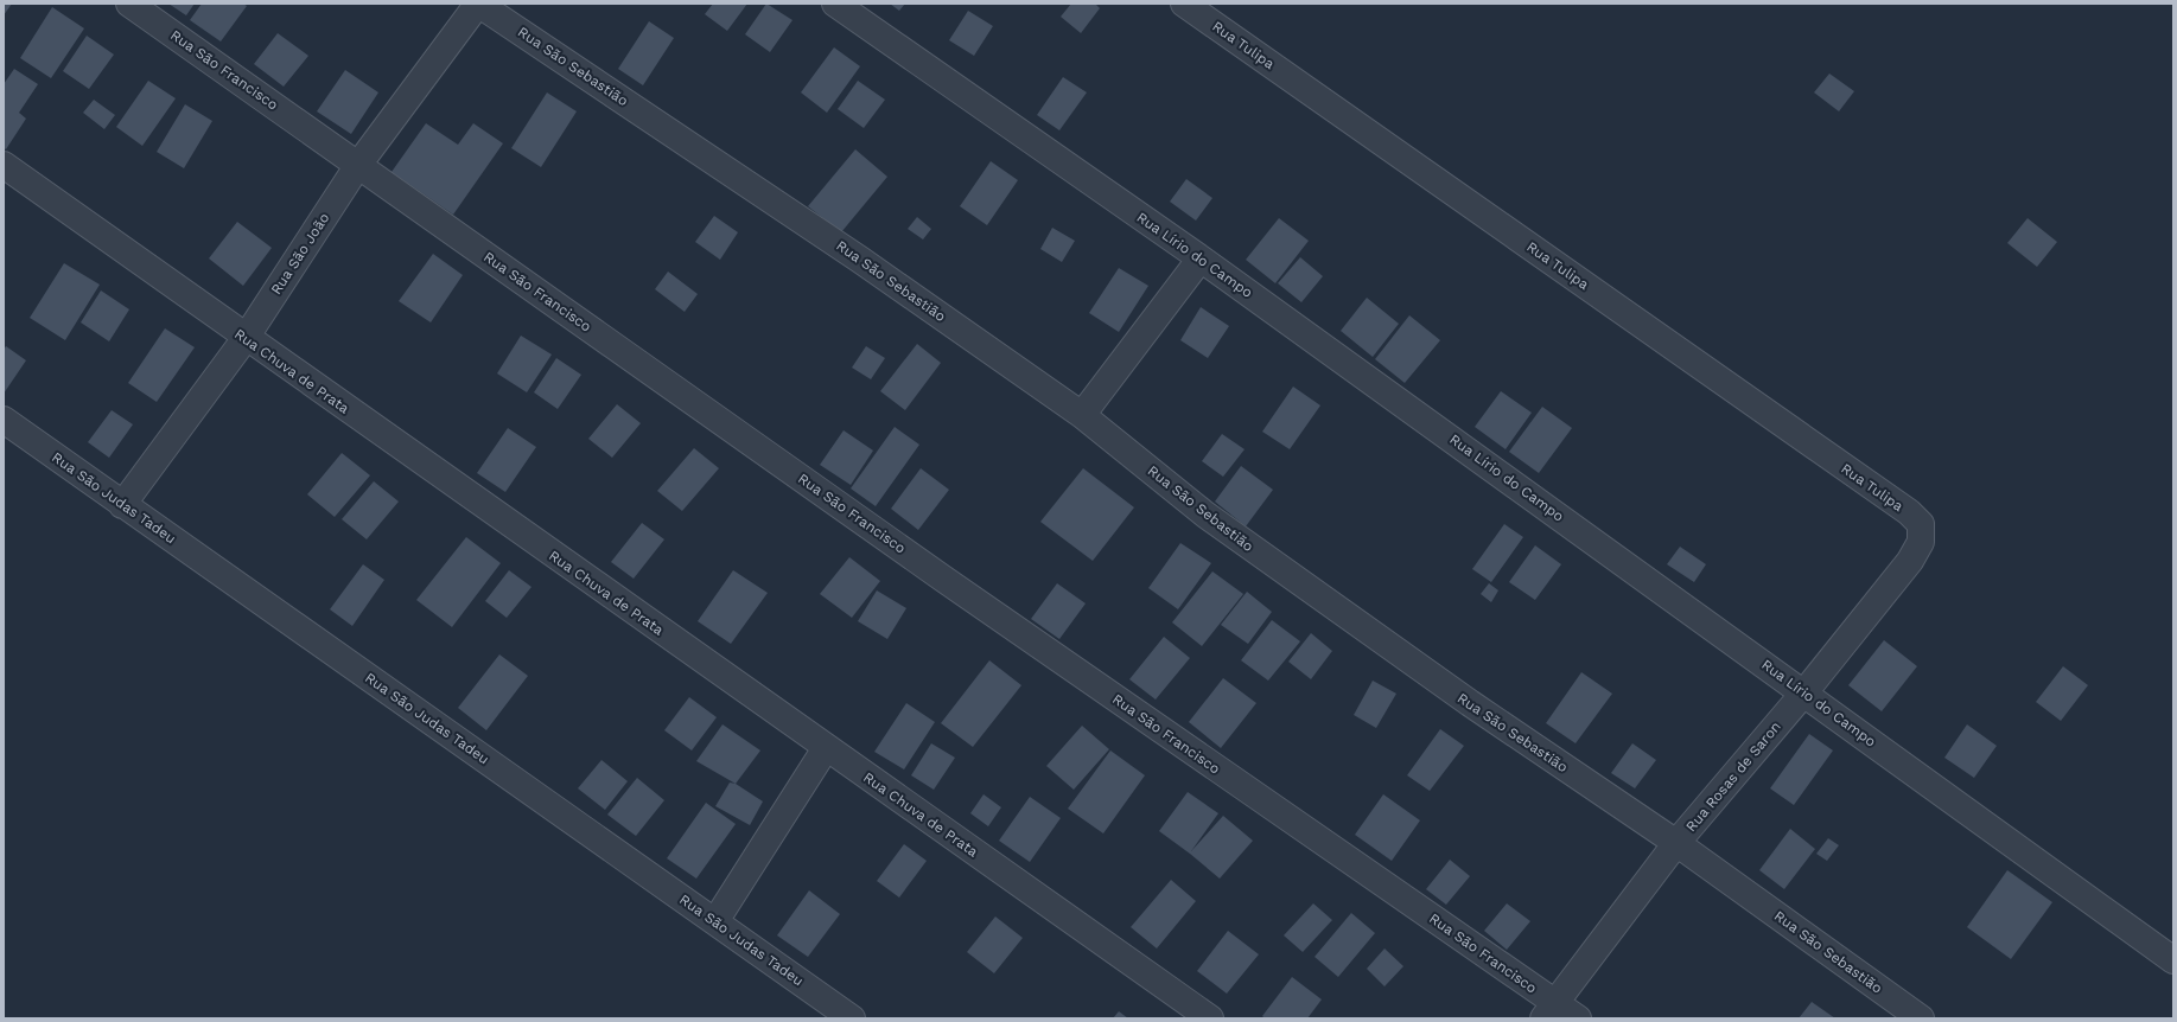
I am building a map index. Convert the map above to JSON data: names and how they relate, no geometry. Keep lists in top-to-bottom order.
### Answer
{
  "streets": {
    "street": [
      "Rua Tulipa",
      "Rua São Sebastião",
      "Rua São Francisco",
      "Rua São João",
      "Rua Lírio do Campo",
      "Rua Chuva de Prata",
      "Rua São Judas Tadeu",
      "Rua Rosas de Saron"
    ]
  },
  "crossings": [
    ["Rua Tulipa", "Rua Rosas de Saron"],
    ["Rua São Sebastião", "Rua São João"],
    ["Rua São Sebastião", "Rua Rosas de Saron"],
    ["Rua São Francisco", "Rua São João"],
    ["Rua São Francisco", "Rua Rosas de Saron"],
    ["Rua São João", "Rua Chuva de Prata"],
    ["Rua São João", "Rua São Judas Tadeu"],
    ["Rua Lírio do Campo", "Rua Rosas de Saron"]
  ]
}
